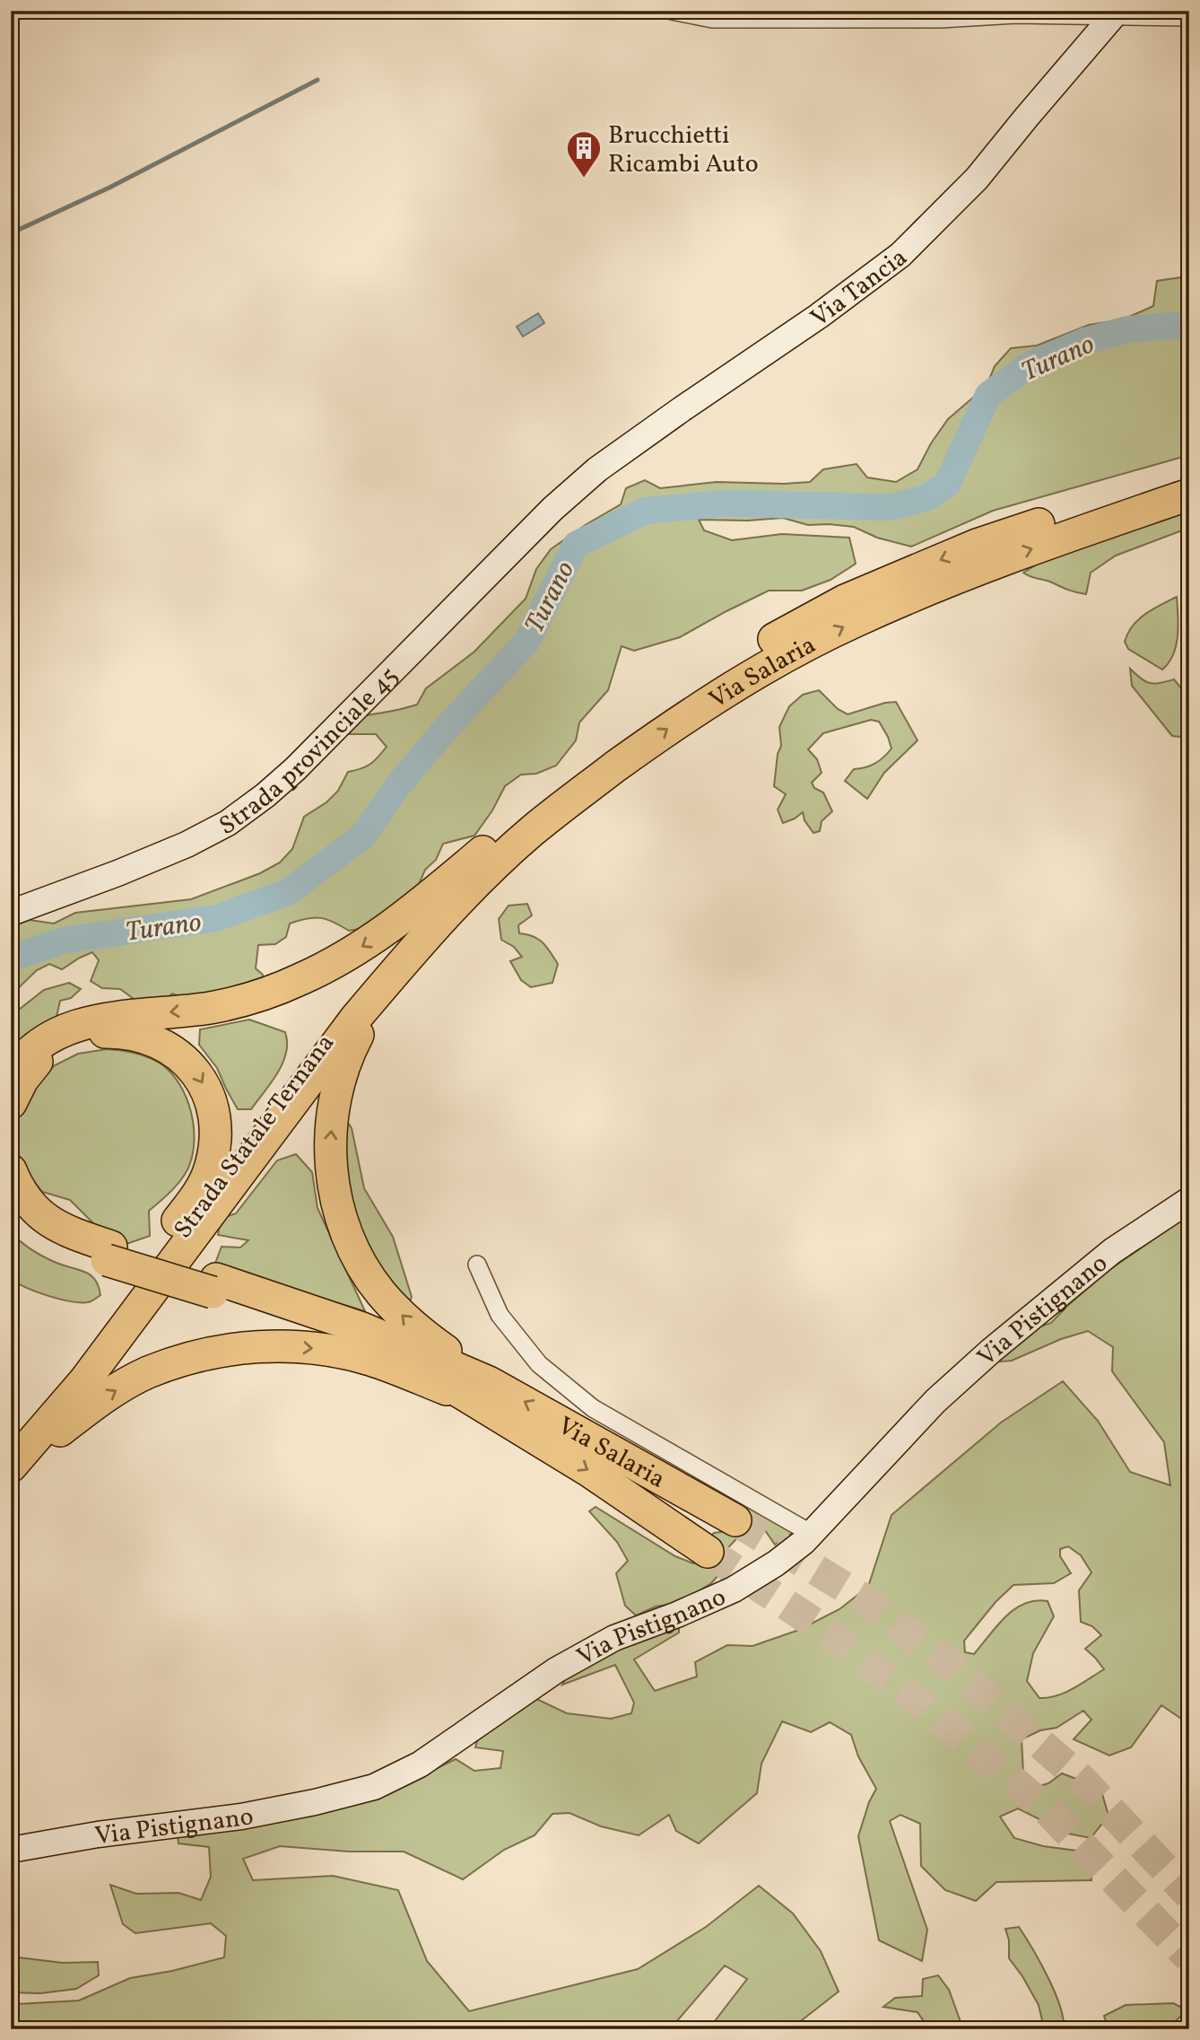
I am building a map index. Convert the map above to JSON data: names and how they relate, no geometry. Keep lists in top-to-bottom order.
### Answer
{
  "streets": {
    "highway": ["Via Salaria", "Strada Statale Ternana"],
    "main road": ["Via Tancia", "Strada provinciale 45", "Via Pistignano"]
  },
  "crossings": [
    ["Via Tancia", "Strada provinciale 45"],
    ["Via Salaria", "Strada Statale Ternana"]
  ],
  "water": ["Turano"],
  "places": {
    "building": ["Brucchietti Ricambi Auto"]
  }
}
